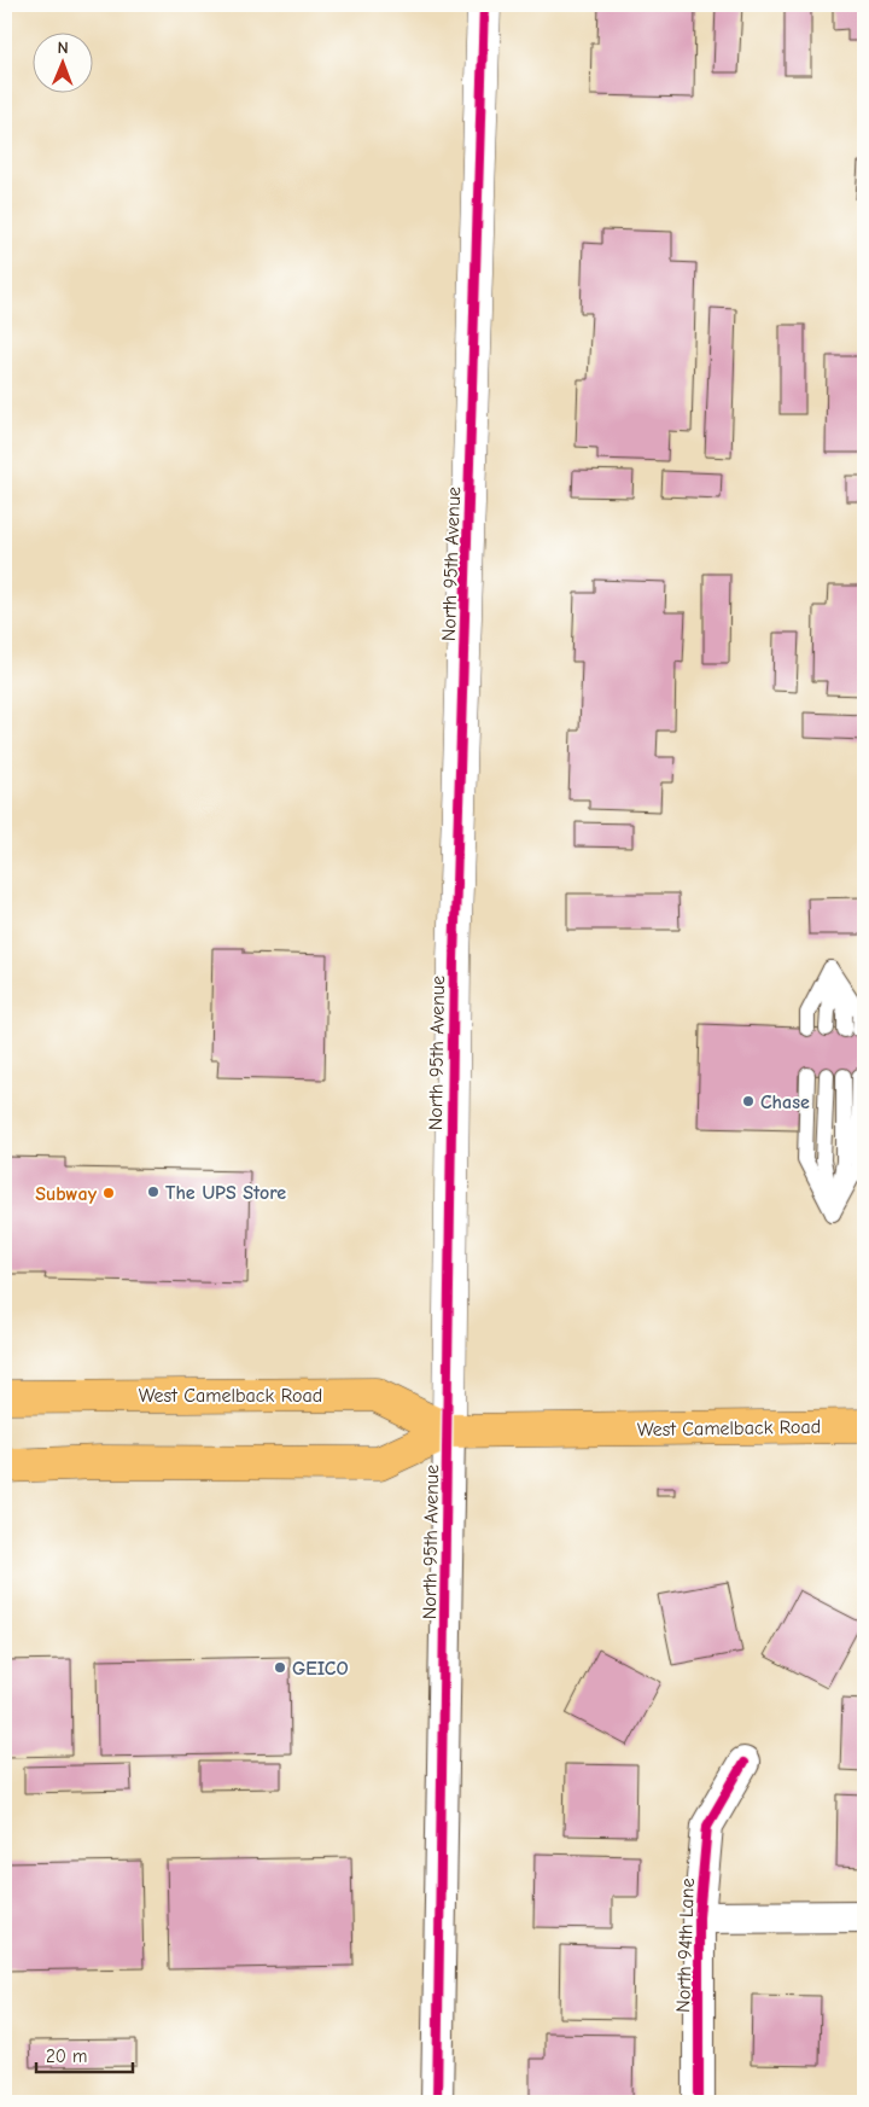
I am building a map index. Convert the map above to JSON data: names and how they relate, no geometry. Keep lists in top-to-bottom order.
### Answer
{
  "streets": {
    "main road": ["West Camelback Road"],
    "street": ["North 95th Avenue", "North 94th Lane"]
  },
  "crossings": [
    ["North 95th Avenue", "West Camelback Road"]
  ],
  "places": [
    "Chase",
    "The UPS Store",
    "Subway",
    "GEICO"
  ],
  "scale_bar": "20 m",
  "north": "top"
}
